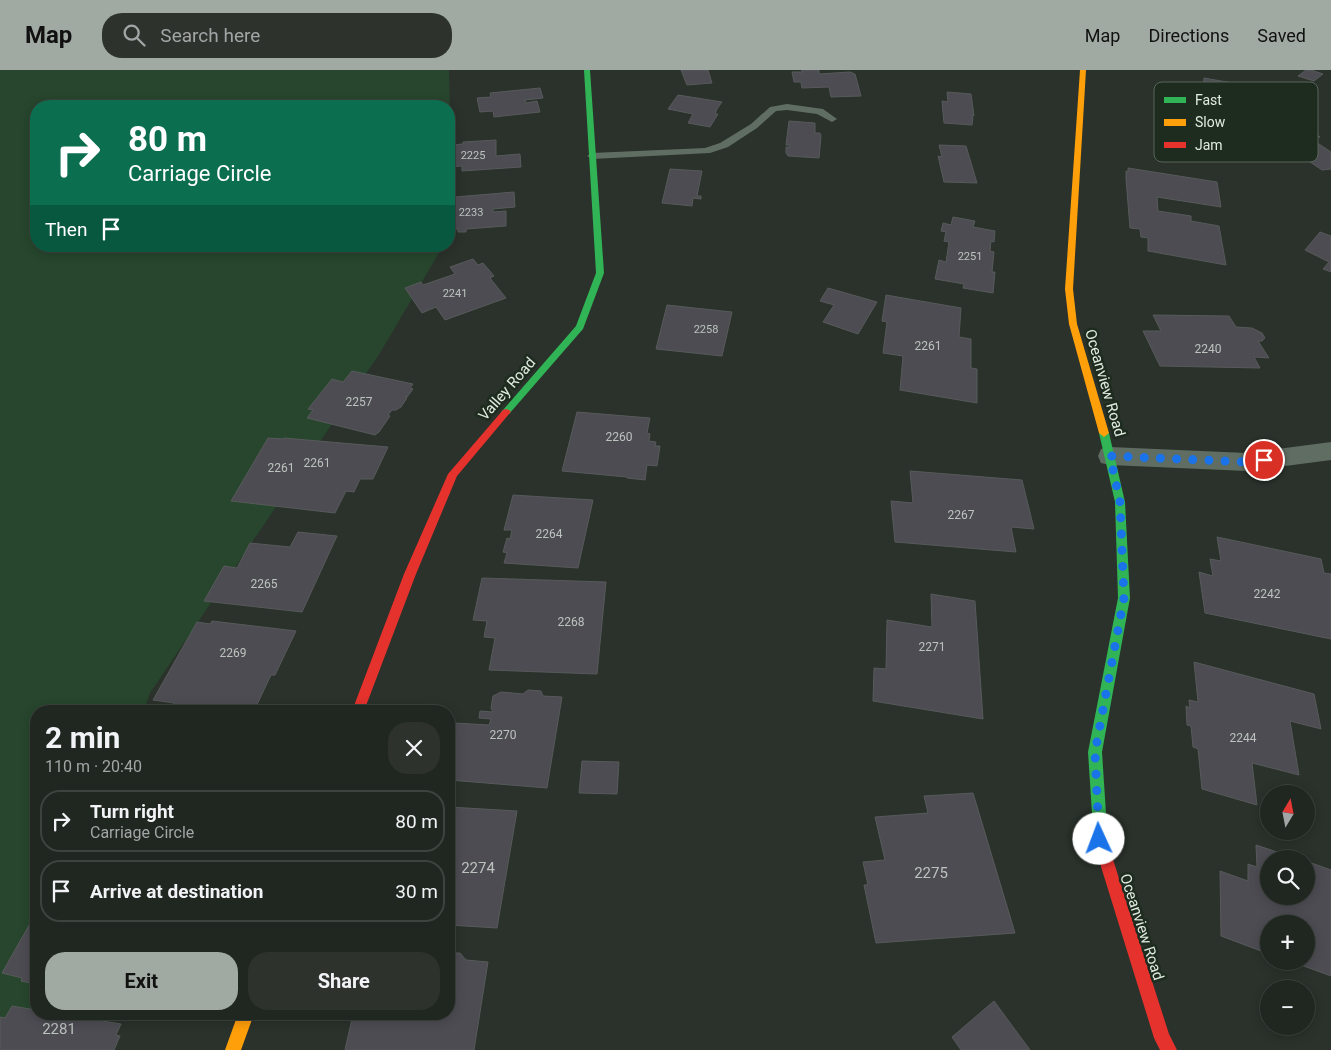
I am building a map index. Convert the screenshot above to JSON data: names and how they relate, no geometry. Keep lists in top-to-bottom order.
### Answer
{
  "streets": {
    "street": ["Oceanview Road", "Valley Road"]
  },
  "house_numbers": [
    "2225",
    "2233",
    "2251",
    "2241",
    "2258",
    "2261",
    "2240",
    "2257",
    "2260",
    "2261",
    "2261",
    "2267",
    "2264",
    "2265",
    "2242",
    "2268",
    "2271",
    "2269",
    "2270",
    "2244",
    "2274",
    "2275",
    "2281"
  ],
  "legend": ["Fast", "Slow", "Jam"],
  "north": "top",
  "page": {
    "header": "Map",
    "search": "Search here",
    "nav": ["Map", "Directions", "Saved"],
    "turn": ["80 m", "Carriage Circle"],
    "then": "Then",
    "heading": ["2 min", "110 m · 20:40"],
    "map_buttons": ["+", "−"],
    "list": [
      {
        "name": "Turn right",
        "note": "Carriage Circle",
        "value": "80 m"
      },
      {
        "name": "Arrive at destination",
        "value": "30 m"
      }
    ],
    "buttons": ["Exit", "Share"]
  }
}
